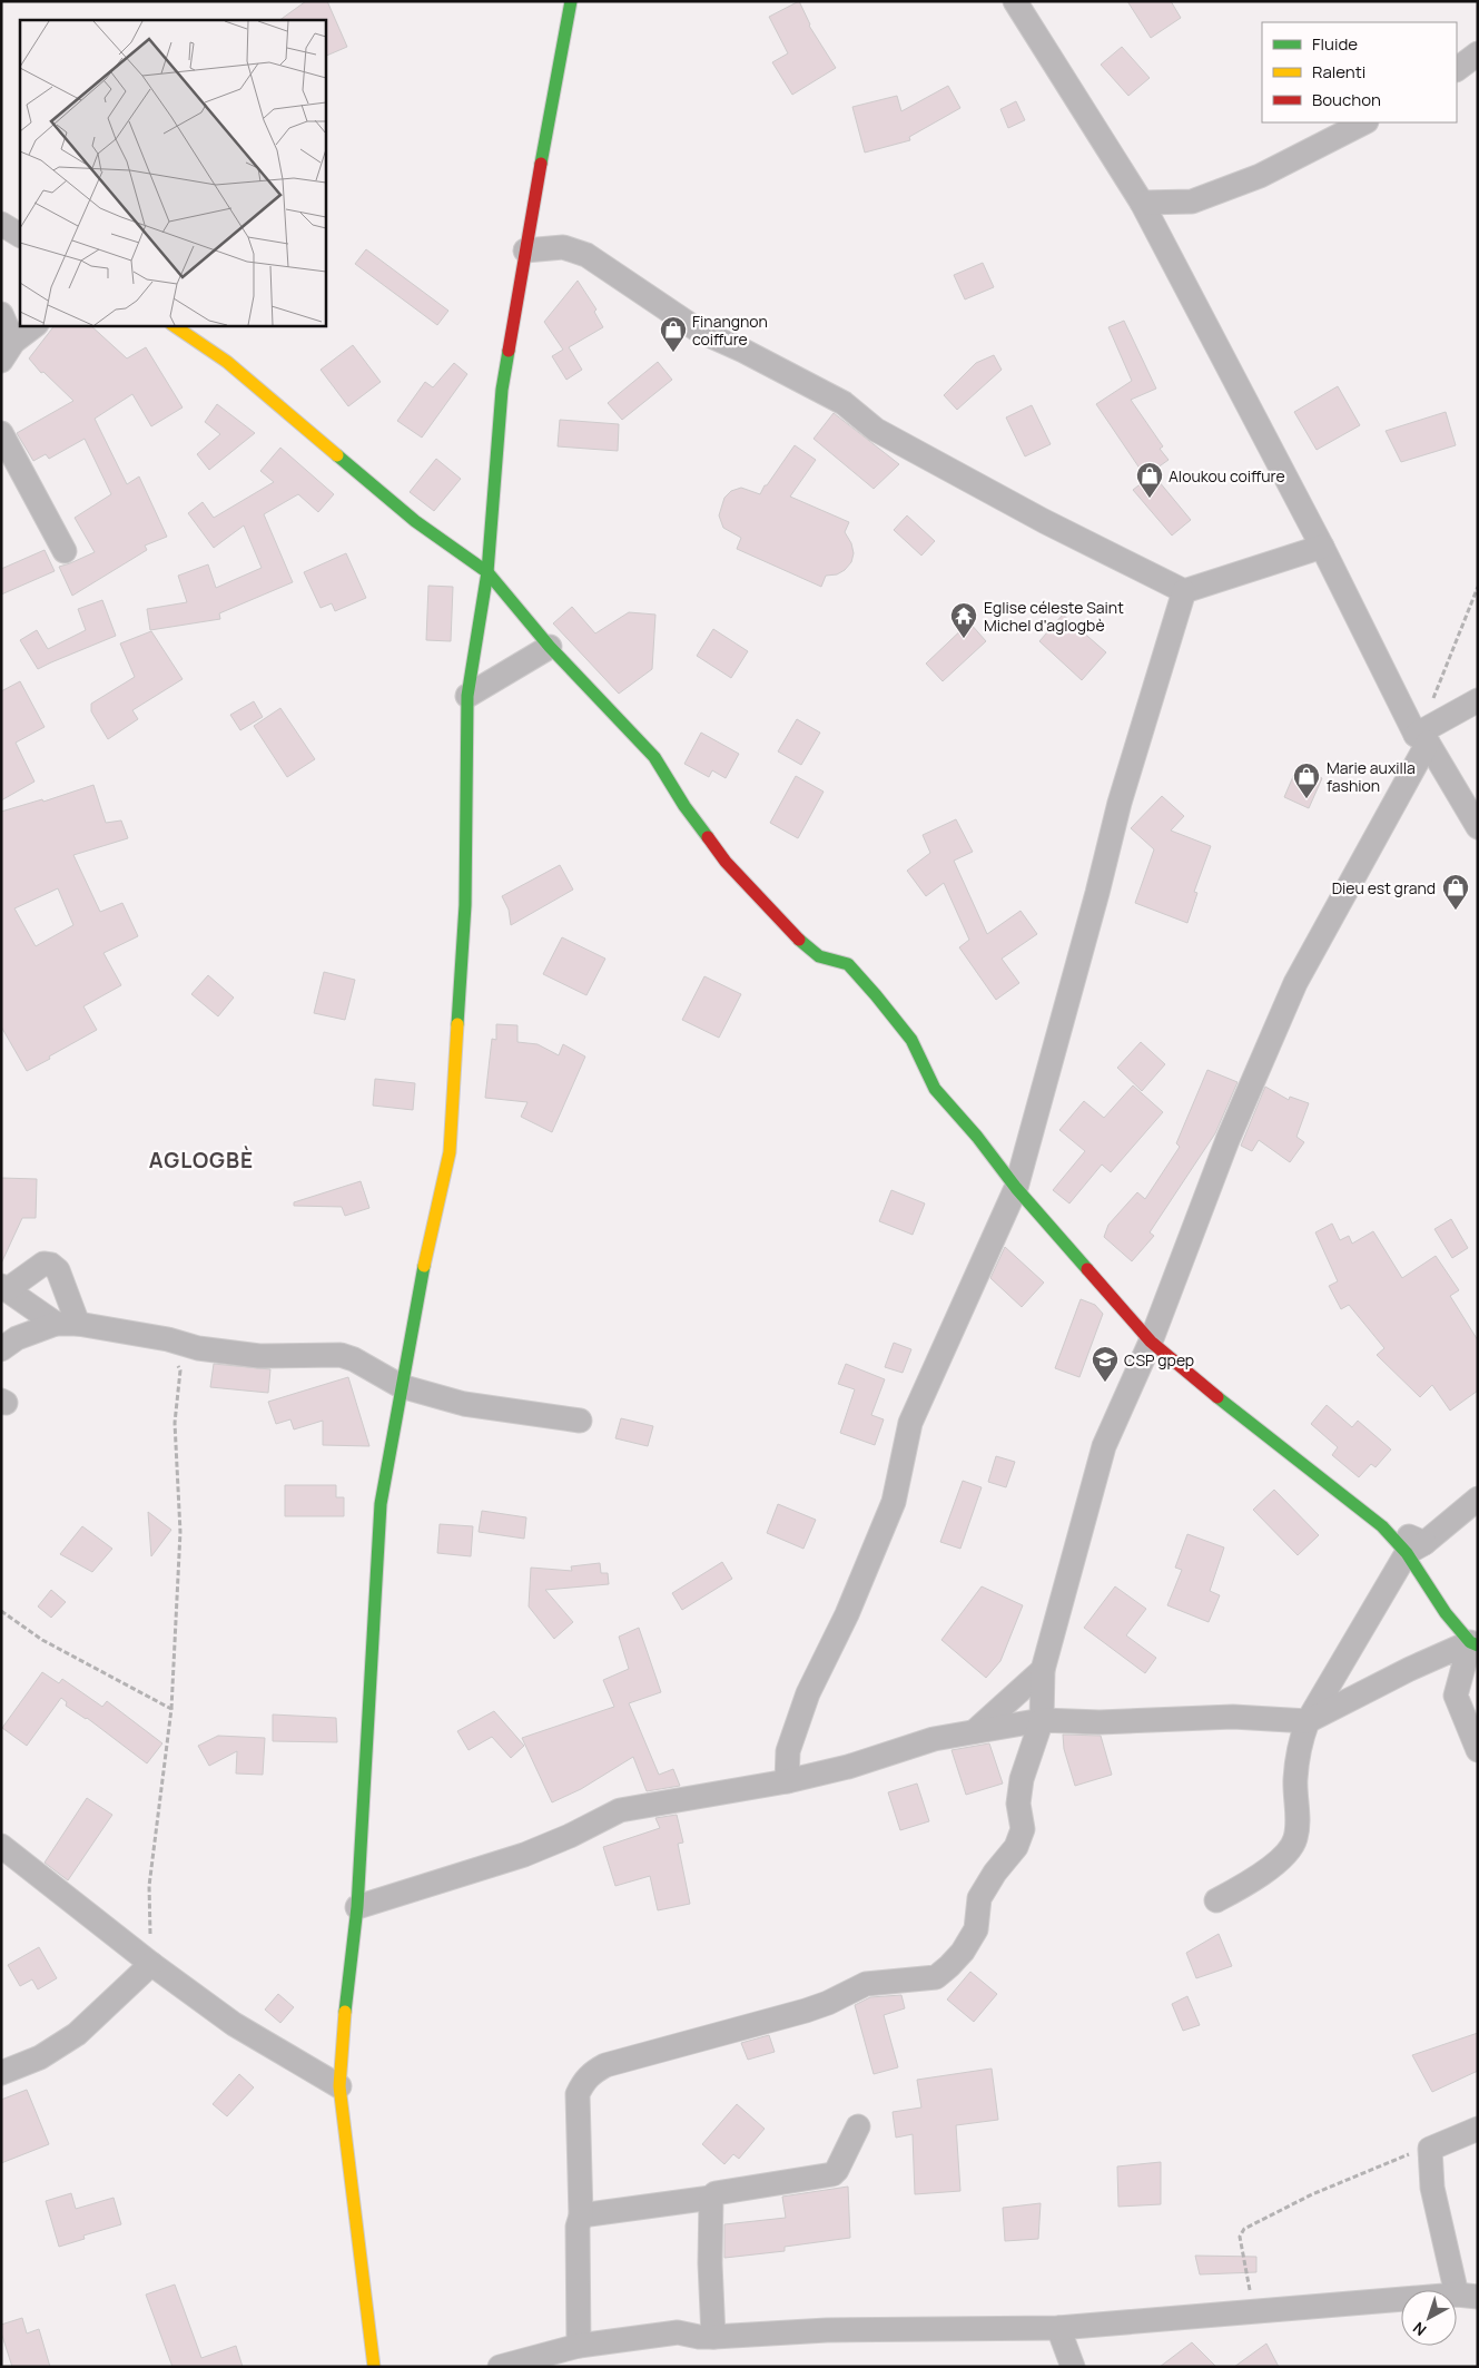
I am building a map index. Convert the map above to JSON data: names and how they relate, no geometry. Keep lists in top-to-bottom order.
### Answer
{
  "districts": ["AGLOGBÈ"],
  "places": {
    "shop": [
      "Finangnon coiffure",
      "Aloukou coiffure",
      "Marie auxilla fashion",
      "Dieu est grand"
    ],
    "temple": ["Eglise céleste Saint Michel d'aglogbè"],
    "school or university": ["CSP gpep"]
  },
  "legend": ["Fluide", "Ralenti", "Bouchon"],
  "north": "bottom left"
}
